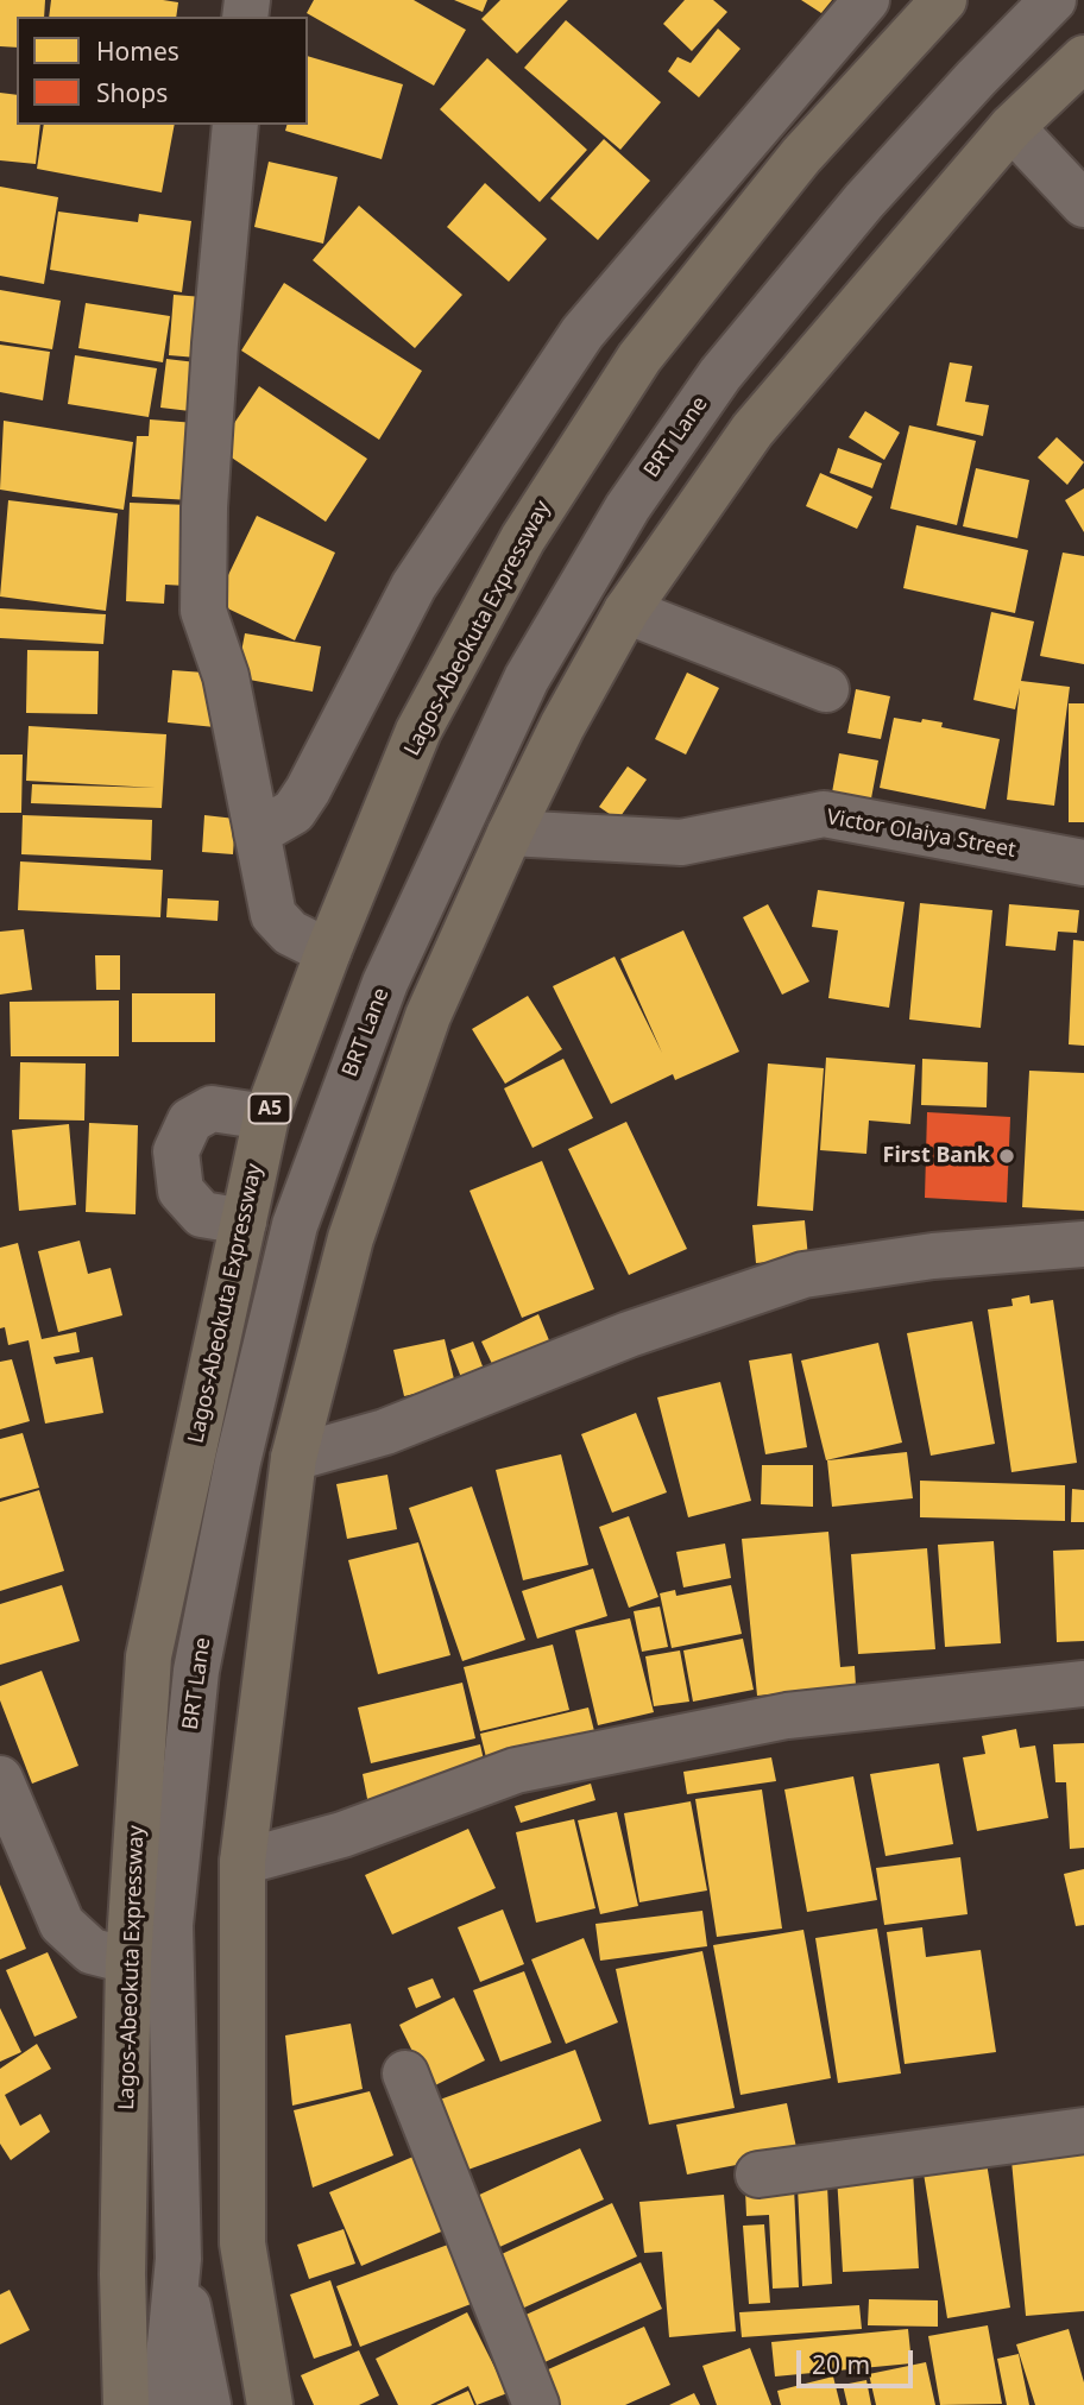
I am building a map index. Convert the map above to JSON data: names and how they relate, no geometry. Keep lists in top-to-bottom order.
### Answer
{
  "streets": {
    "highway": ["Lagos-Abeokuta Expressway", "A5"],
    "street": ["BRT Lane", "Victor Olaiya Street"]
  },
  "places": ["First Bank"],
  "legend": ["Homes", "Shops"],
  "scale_bar": "20 m"
}
